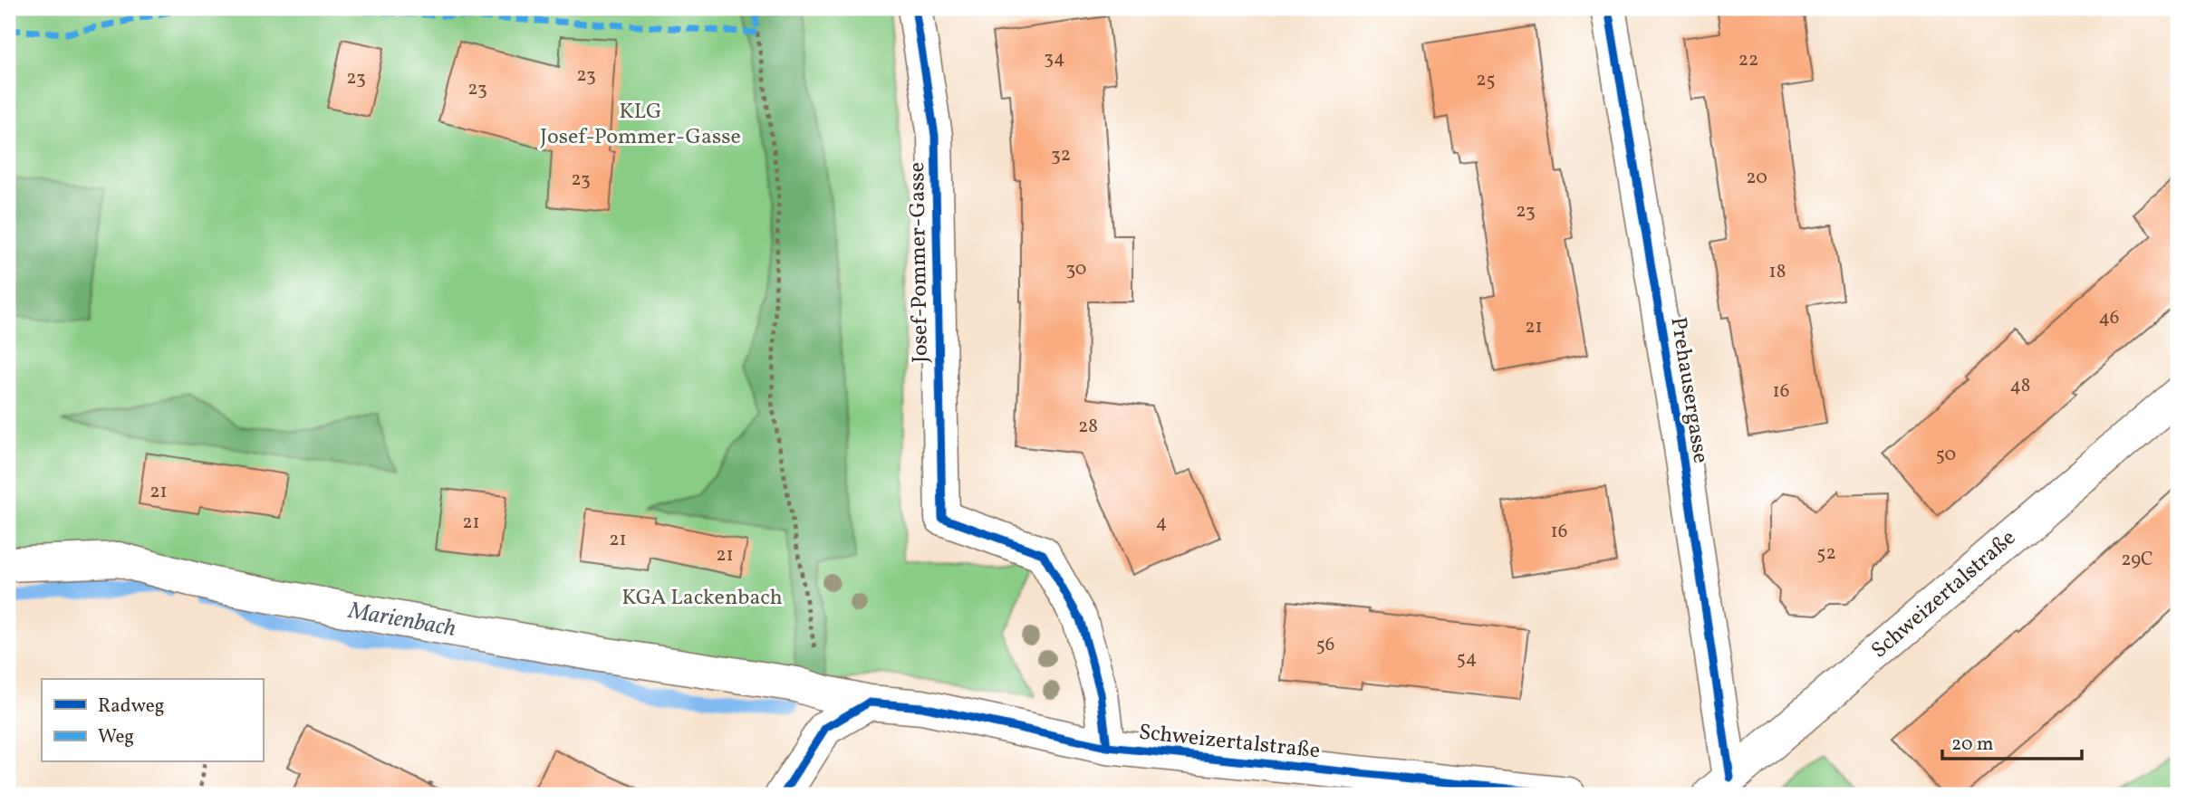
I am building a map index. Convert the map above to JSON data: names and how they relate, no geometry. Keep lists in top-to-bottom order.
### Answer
{
  "streets": {
    "street": ["Josef-Pommer-Gasse", "Prehausergasse", "Schweizertalstraße"]
  },
  "crossings": [
    ["Josef-Pommer-Gasse", "Schweizertalstraße"],
    ["Prehausergasse", "Schweizertalstraße"]
  ],
  "water": ["Marienbach"],
  "parks": ["KLG Josef-Pommer-Gasse", "KGA Lackenbach"],
  "house_numbers": [
    "34",
    "22",
    "23",
    "23",
    "25",
    "23",
    "32",
    "20",
    "23",
    "23",
    "30",
    "18",
    "46",
    "21",
    "48",
    "16",
    "28",
    "50",
    "21",
    "21",
    "4",
    "16",
    "21",
    "52",
    "21",
    "29C",
    "56",
    "54"
  ],
  "legend": ["Radweg", "Weg"],
  "scale_bar": "20 m"
}
